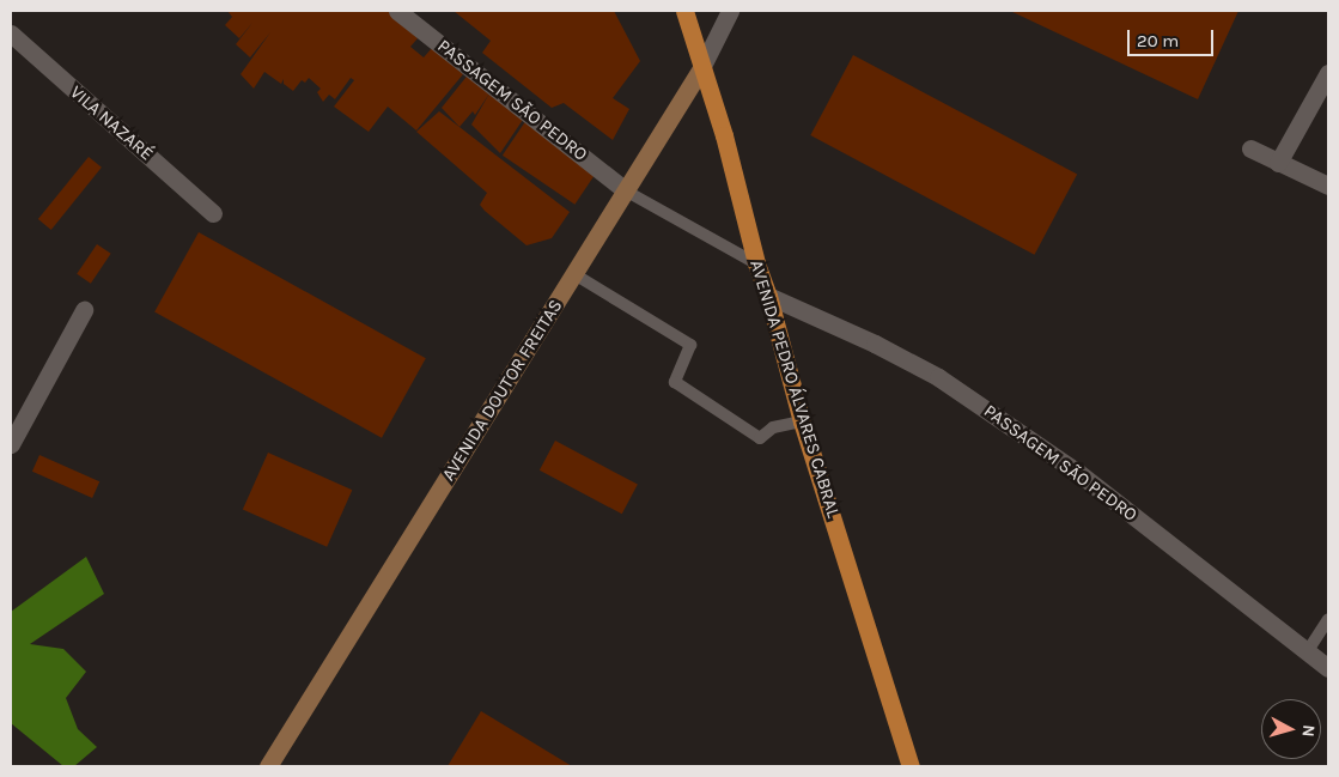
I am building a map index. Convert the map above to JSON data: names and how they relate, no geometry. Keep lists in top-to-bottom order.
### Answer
{
  "streets": {
    "main road": ["AVENIDA PEDRO ÁLVARES CABRAL", "AVENIDA DOUTOR FREITAS"],
    "street": ["PASSAGEM SÃO PEDRO", "VILA NAZARÉ"]
  },
  "crossings": [
    ["PASSAGEM SÃO PEDRO", "AVENIDA PEDRO ÁLVARES CABRAL"],
    ["PASSAGEM SÃO PEDRO", "AVENIDA DOUTOR FREITAS"],
    ["AVENIDA PEDRO ÁLVARES CABRAL", "AVENIDA DOUTOR FREITAS"]
  ],
  "scale_bar": "20 m",
  "north": "right"
}
